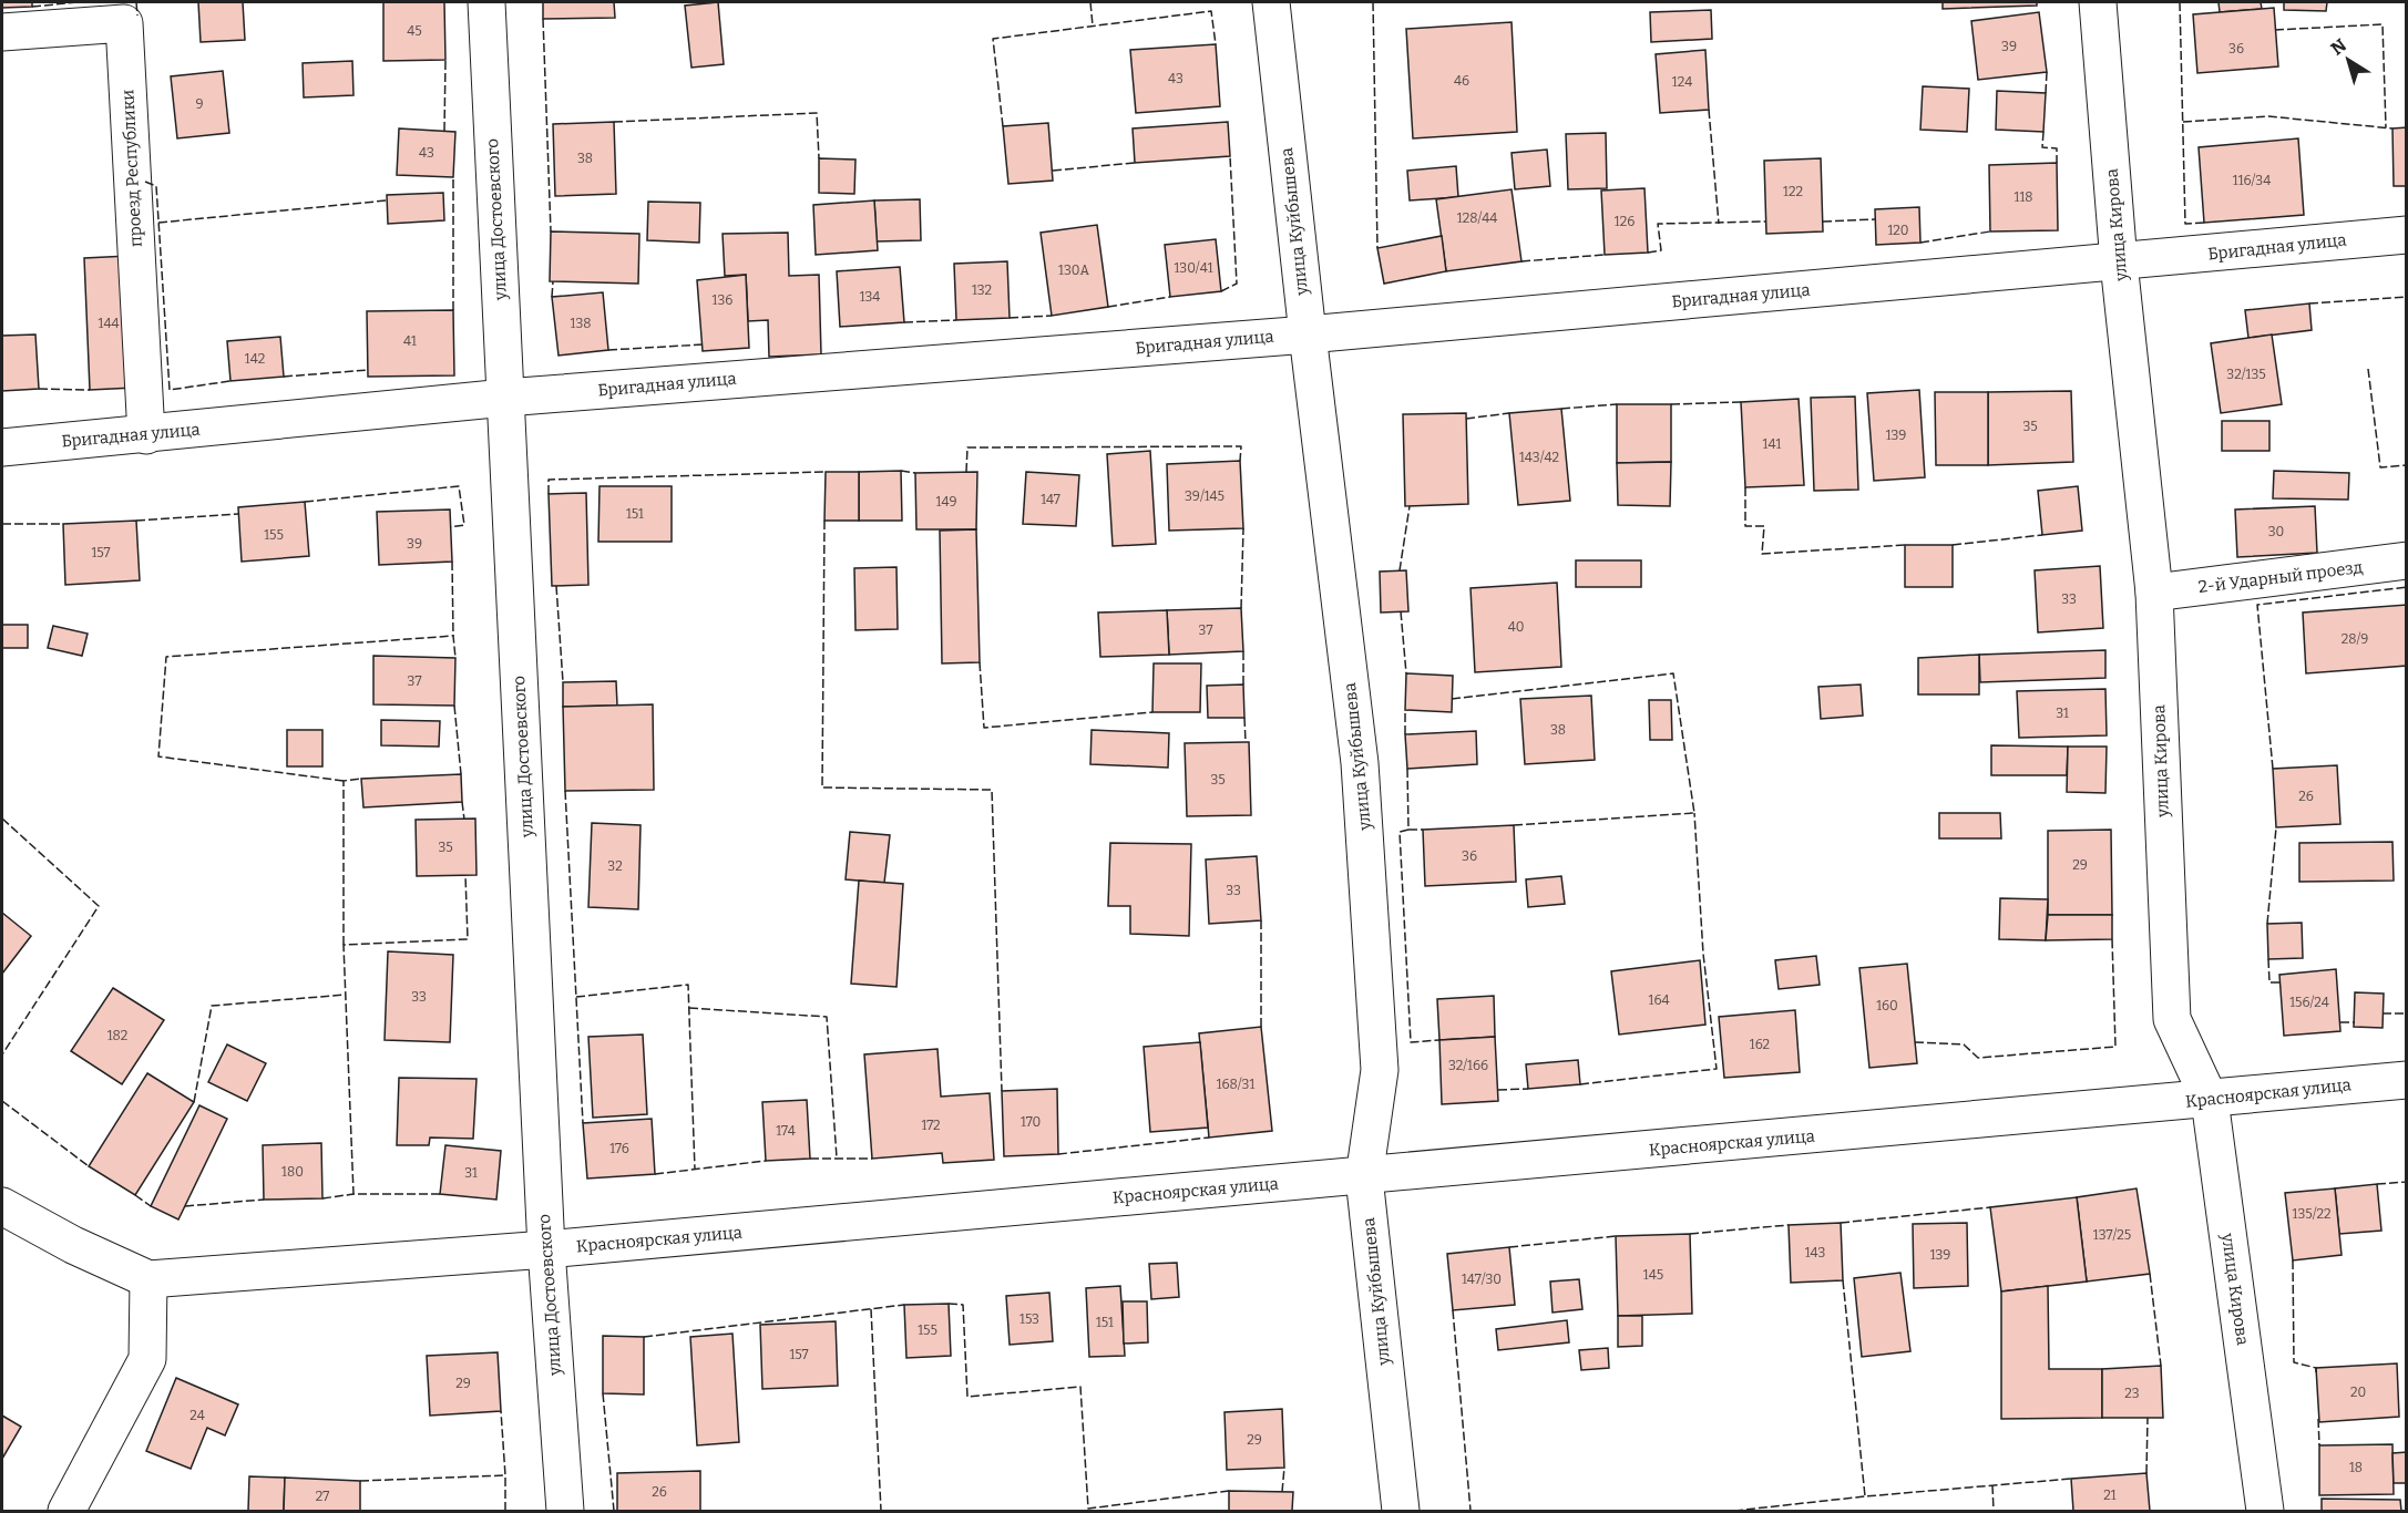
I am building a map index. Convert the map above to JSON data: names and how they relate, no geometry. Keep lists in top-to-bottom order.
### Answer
{
  "streets": {
    "street": [
      "проезд Республики",
      "улица Достоевского",
      "улица Куйбышева",
      "улица Кирова",
      "Бригадная улица",
      "2-й Ударный проезд",
      "Красноярская улица"
    ]
  },
  "crossings": [
    ["проезд Республики", "Бригадная улица"],
    ["улица Достоевского", "Бригадная улица"],
    ["улица Достоевского", "Красноярская улица"],
    ["улица Куйбышева", "Бригадная улица"],
    ["улица Куйбышева", "Красноярская улица"],
    ["улица Кирова", "Бригадная улица"],
    ["улица Кирова", "2-й Ударный проезд"],
    ["улица Кирова", "Красноярская улица"]
  ],
  "house_numbers": [
    "45",
    "39",
    "36",
    "43",
    "46",
    "124",
    "9",
    "43",
    "38",
    "116/34",
    "122",
    "118",
    "128/44",
    "126",
    "120",
    "130/41",
    "130А",
    "132",
    "134",
    "136",
    "144",
    "138",
    "41",
    "142",
    "32/135",
    "35",
    "139",
    "141",
    "143/42",
    "39/145",
    "147",
    "149",
    "151",
    "30",
    "155",
    "39",
    "157",
    "33",
    "40",
    "37",
    "28/9",
    "37",
    "31",
    "38",
    "35",
    "26",
    "35",
    "36",
    "29",
    "32",
    "33",
    "33",
    "164",
    "156/24",
    "160",
    "182",
    "162",
    "32/166",
    "168/31",
    "170",
    "172",
    "174",
    "176",
    "180",
    "31",
    "135/22",
    "137/25",
    "143",
    "139",
    "145",
    "147/30",
    "153",
    "151",
    "155",
    "157",
    "29",
    "20",
    "23",
    "24",
    "29",
    "18",
    "26",
    "21",
    "27"
  ],
  "north": "top left"
}
